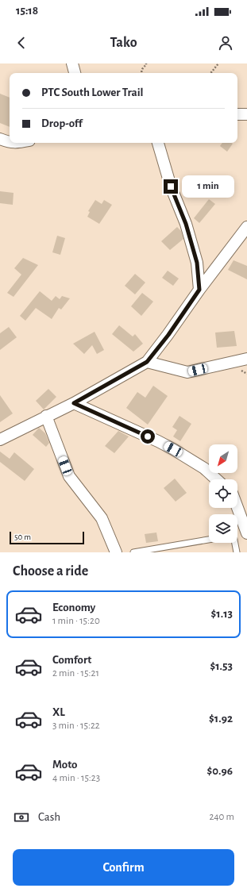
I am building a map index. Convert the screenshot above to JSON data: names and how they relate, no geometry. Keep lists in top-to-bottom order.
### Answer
{
  "scale_bar": "50 m",
  "north": "bottom left",
  "page": {
    "status": "15:18",
    "header": "Tako",
    "banner": ["PTC South Lower Trail", "Drop-off"],
    "bubble": "1 min",
    "scale": "50 m",
    "heading": "Choose a ride",
    "list": [
      {
        "name": "Economy",
        "note": "1 min · 15:20",
        "value": "$1.13"
      },
      {
        "name": "Comfort",
        "note": "2 min · 15:21",
        "value": "$1.53"
      },
      {
        "name": "XL",
        "note": "3 min · 15:22",
        "value": "$1.92"
      },
      {
        "name": "Moto",
        "note": "4 min · 15:23",
        "value": "$0.96"
      }
    ],
    "pay": ["Cash", "240 m"],
    "buttons": "Confirm"
  }
}
